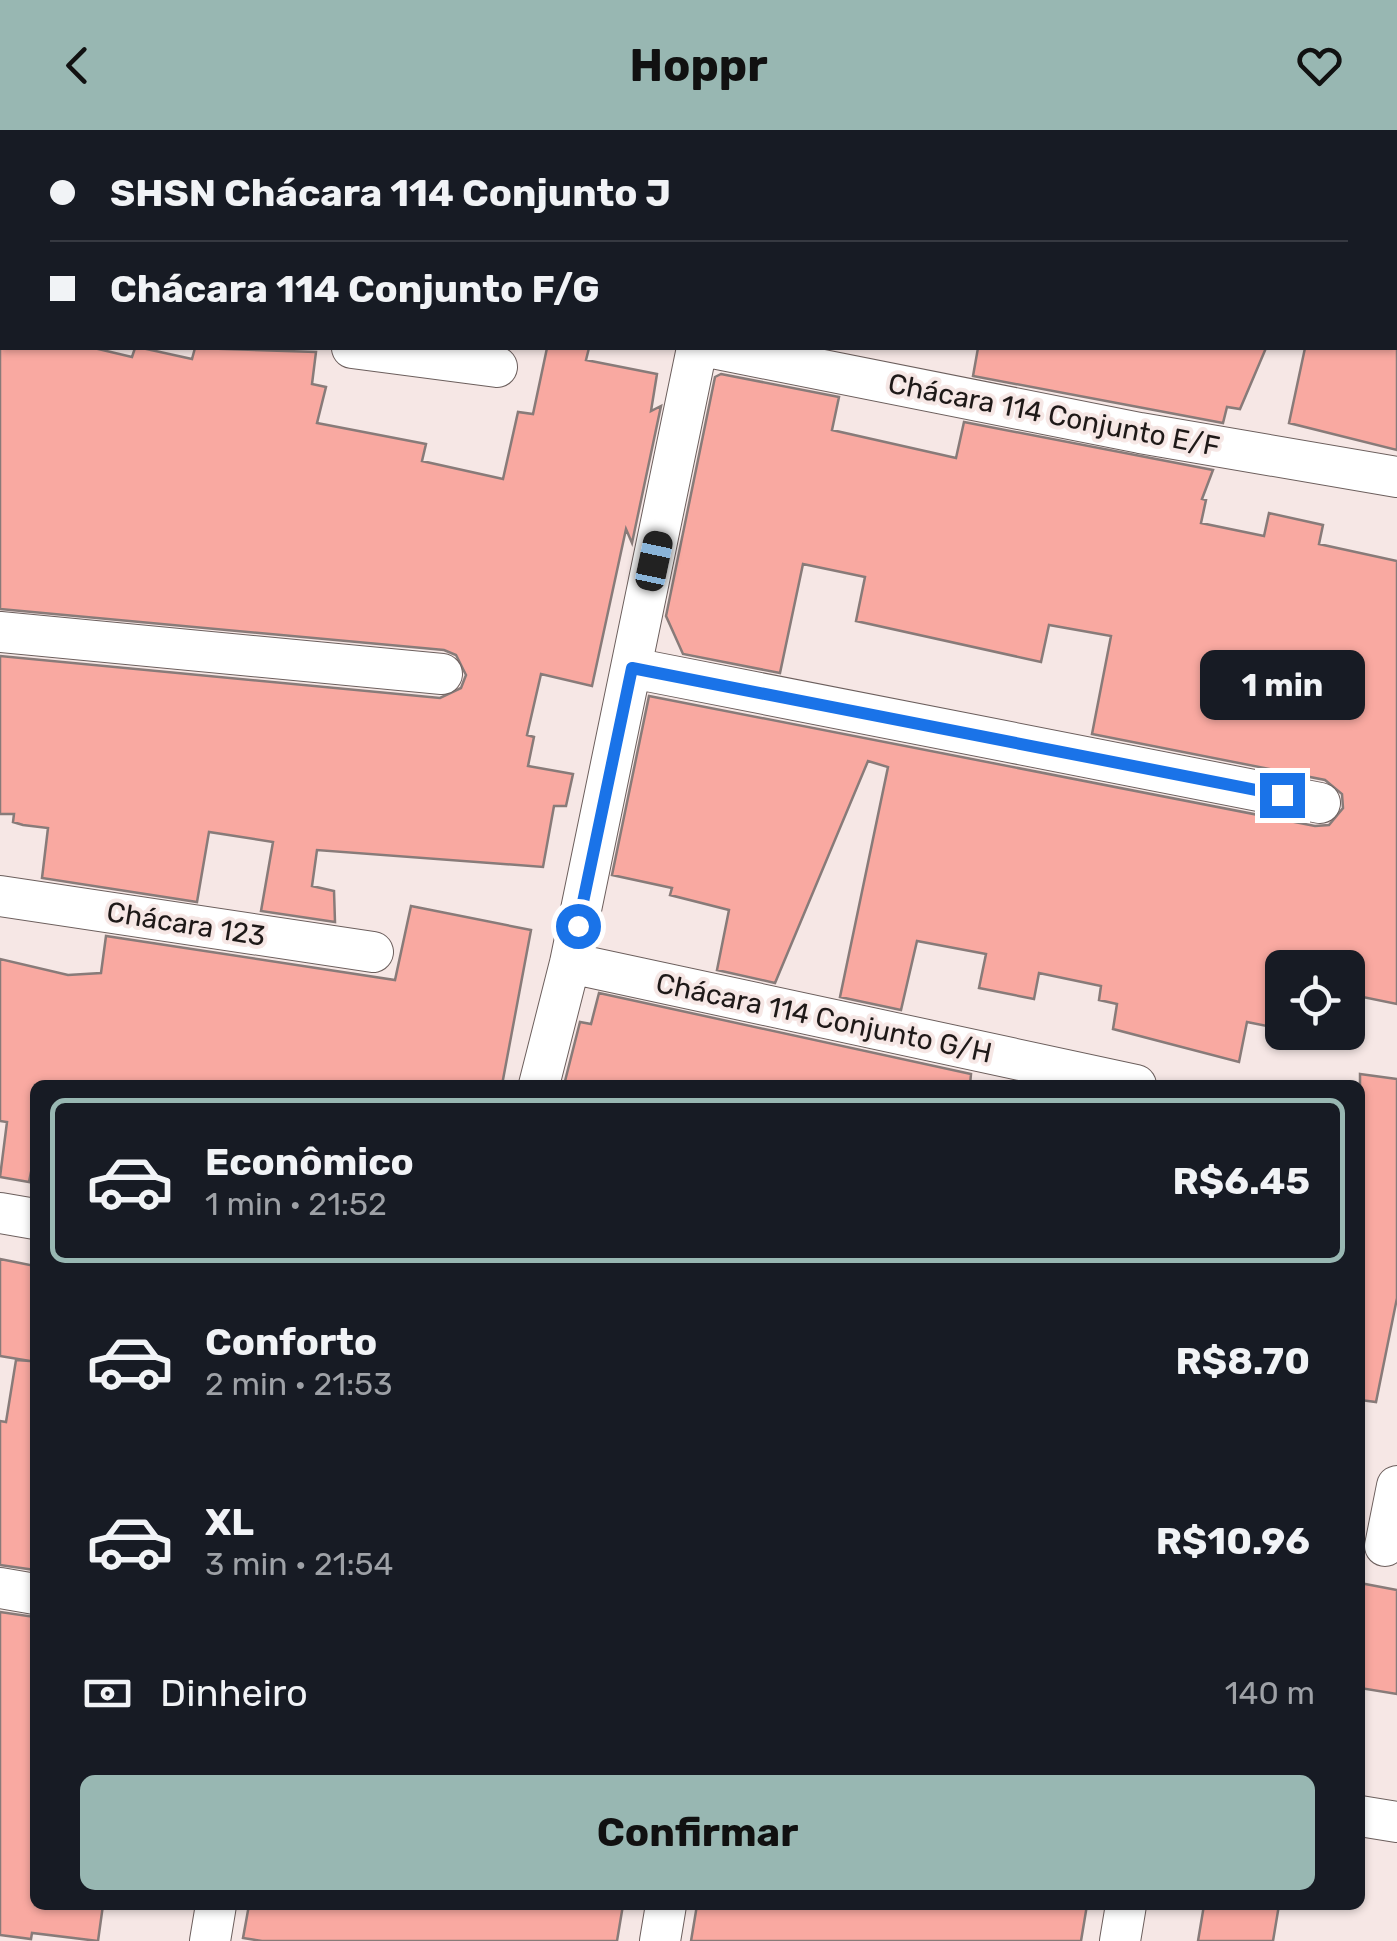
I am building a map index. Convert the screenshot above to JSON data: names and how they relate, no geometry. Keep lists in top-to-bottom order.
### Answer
{
  "streets": {
    "street": ["Chácara 114 Conjunto E/F", "Chácara 123", "Chácara 114 Conjunto G/H"]
  },
  "page": {
    "header": "Hoppr",
    "banner": ["SHSN Chácara 114 Conjunto J", "Chácara 114 Conjunto F/G"],
    "bubble": "1 min",
    "list": [
      {
        "name": "Econômico",
        "note": "1 min · 21:52",
        "value": "R$6.45"
      },
      {
        "name": "Conforto",
        "note": "2 min · 21:53",
        "value": "R$8.70"
      },
      {
        "name": "XL",
        "note": "3 min · 21:54",
        "value": "R$10.96"
      }
    ],
    "pay": ["Dinheiro", "140 m"],
    "buttons": "Confirmar"
  }
}
